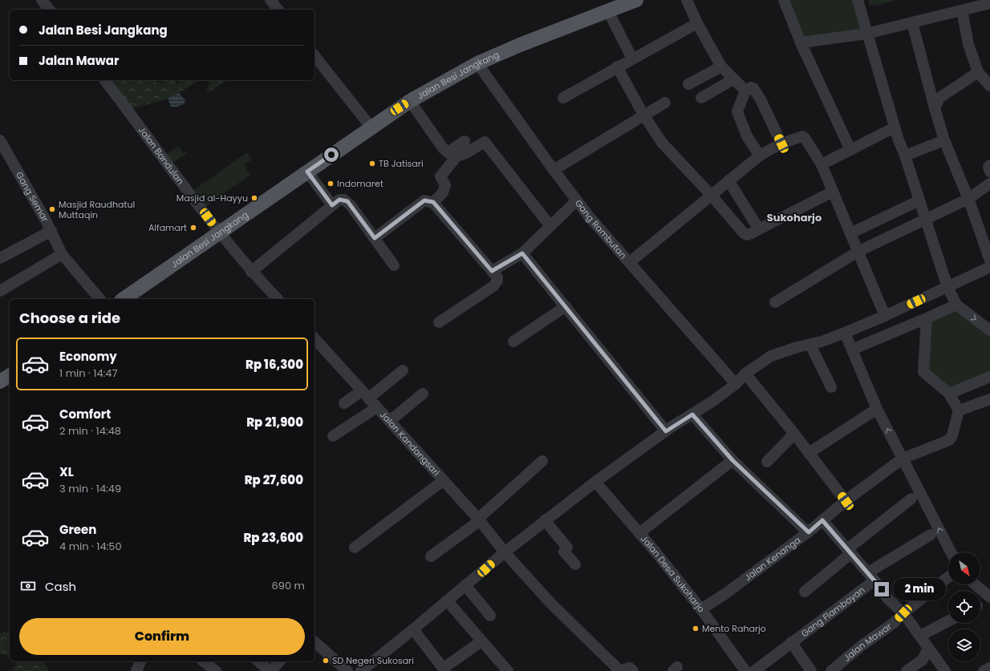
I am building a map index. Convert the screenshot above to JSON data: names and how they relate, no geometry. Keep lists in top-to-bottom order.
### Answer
{
  "streets": {
    "main road": ["Jalan Besi Jangkang"],
    "street": [
      "Jalan Bandulan",
      "Gang Semar",
      "Gang Rambutan",
      "Jalan Kandangsari",
      "Jalan Kenanga",
      "Jalan Desa Sukoharjo",
      "Gang Flamboyan",
      "Jalan Mawar"
    ]
  },
  "crossings": [
    ["Jalan Besi Jangkang", "Jalan Bandulan"],
    ["Jalan Besi Jangkang", "Gang Rambutan"],
    ["Jalan Kenanga", "Jalan Desa Sukoharjo"]
  ],
  "districts": ["Sukoharjo"],
  "places": [
    "TB Jatisari",
    "Indomaret",
    "Masjid al-Hayyu",
    "Masjid Raudhatul Muttaqin",
    "Alfamart",
    "Mento Raharjo",
    "SD Negeri Sukosari"
  ],
  "north": "bottom right",
  "page": {
    "banner": ["Jalan Besi Jangkang", "Jalan Mawar"],
    "heading": "Choose a ride",
    "list": [
      {
        "name": "Economy",
        "note": "1 min · 14:47",
        "value": "Rp 16,300"
      },
      {
        "name": "Comfort",
        "note": "2 min · 14:48",
        "value": "Rp 21,900"
      },
      {
        "name": "XL",
        "note": "3 min · 14:49",
        "value": "Rp 27,600"
      },
      {
        "name": "Green",
        "note": "4 min · 14:50",
        "value": "Rp 23,600"
      }
    ],
    "pay": ["Cash", "690 m"],
    "bubble": "2 min",
    "buttons": "Confirm"
  }
}
